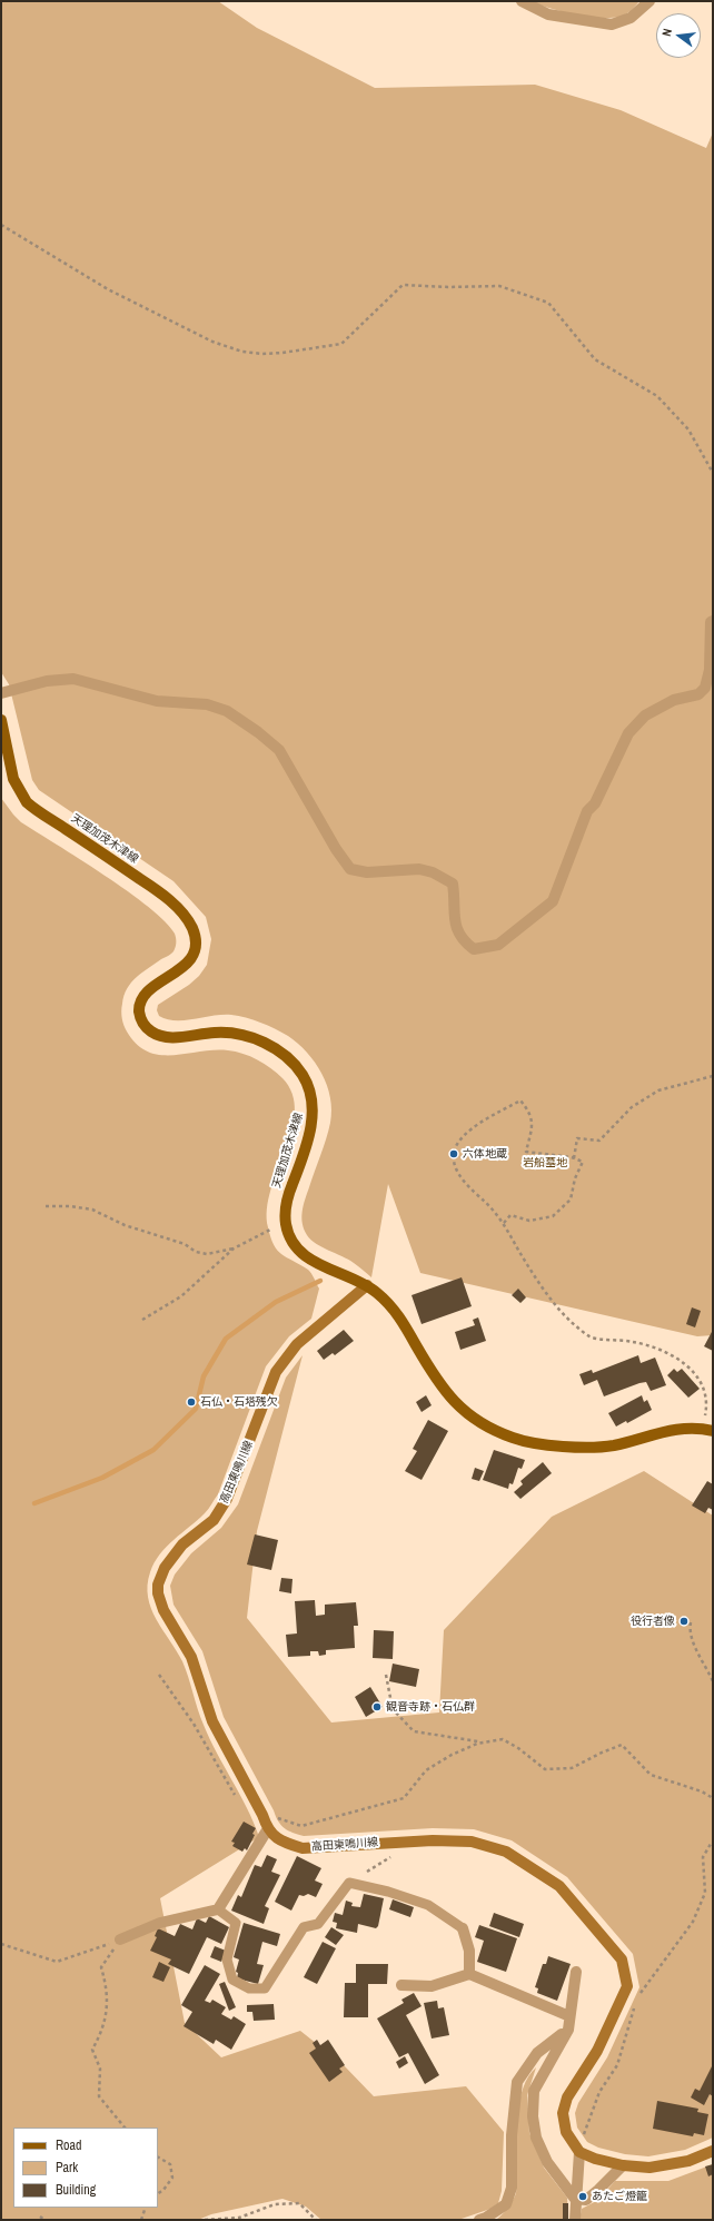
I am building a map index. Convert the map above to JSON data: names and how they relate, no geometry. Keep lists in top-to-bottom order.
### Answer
{
  "streets": {
    "main road": ["天理加茂木津線", "高田東鳴川線"]
  },
  "crossings": [
    ["天理加茂木津線", "高田東鳴川線"]
  ],
  "parks": ["岩船墓地"],
  "places": [
    "六体地蔵",
    "石仏・石塔残欠",
    "役行者像",
    "観音寺跡・石仏群",
    "あたご燈籠"
  ],
  "legend": ["Road", "Park", "Building"],
  "north": "left"
}
